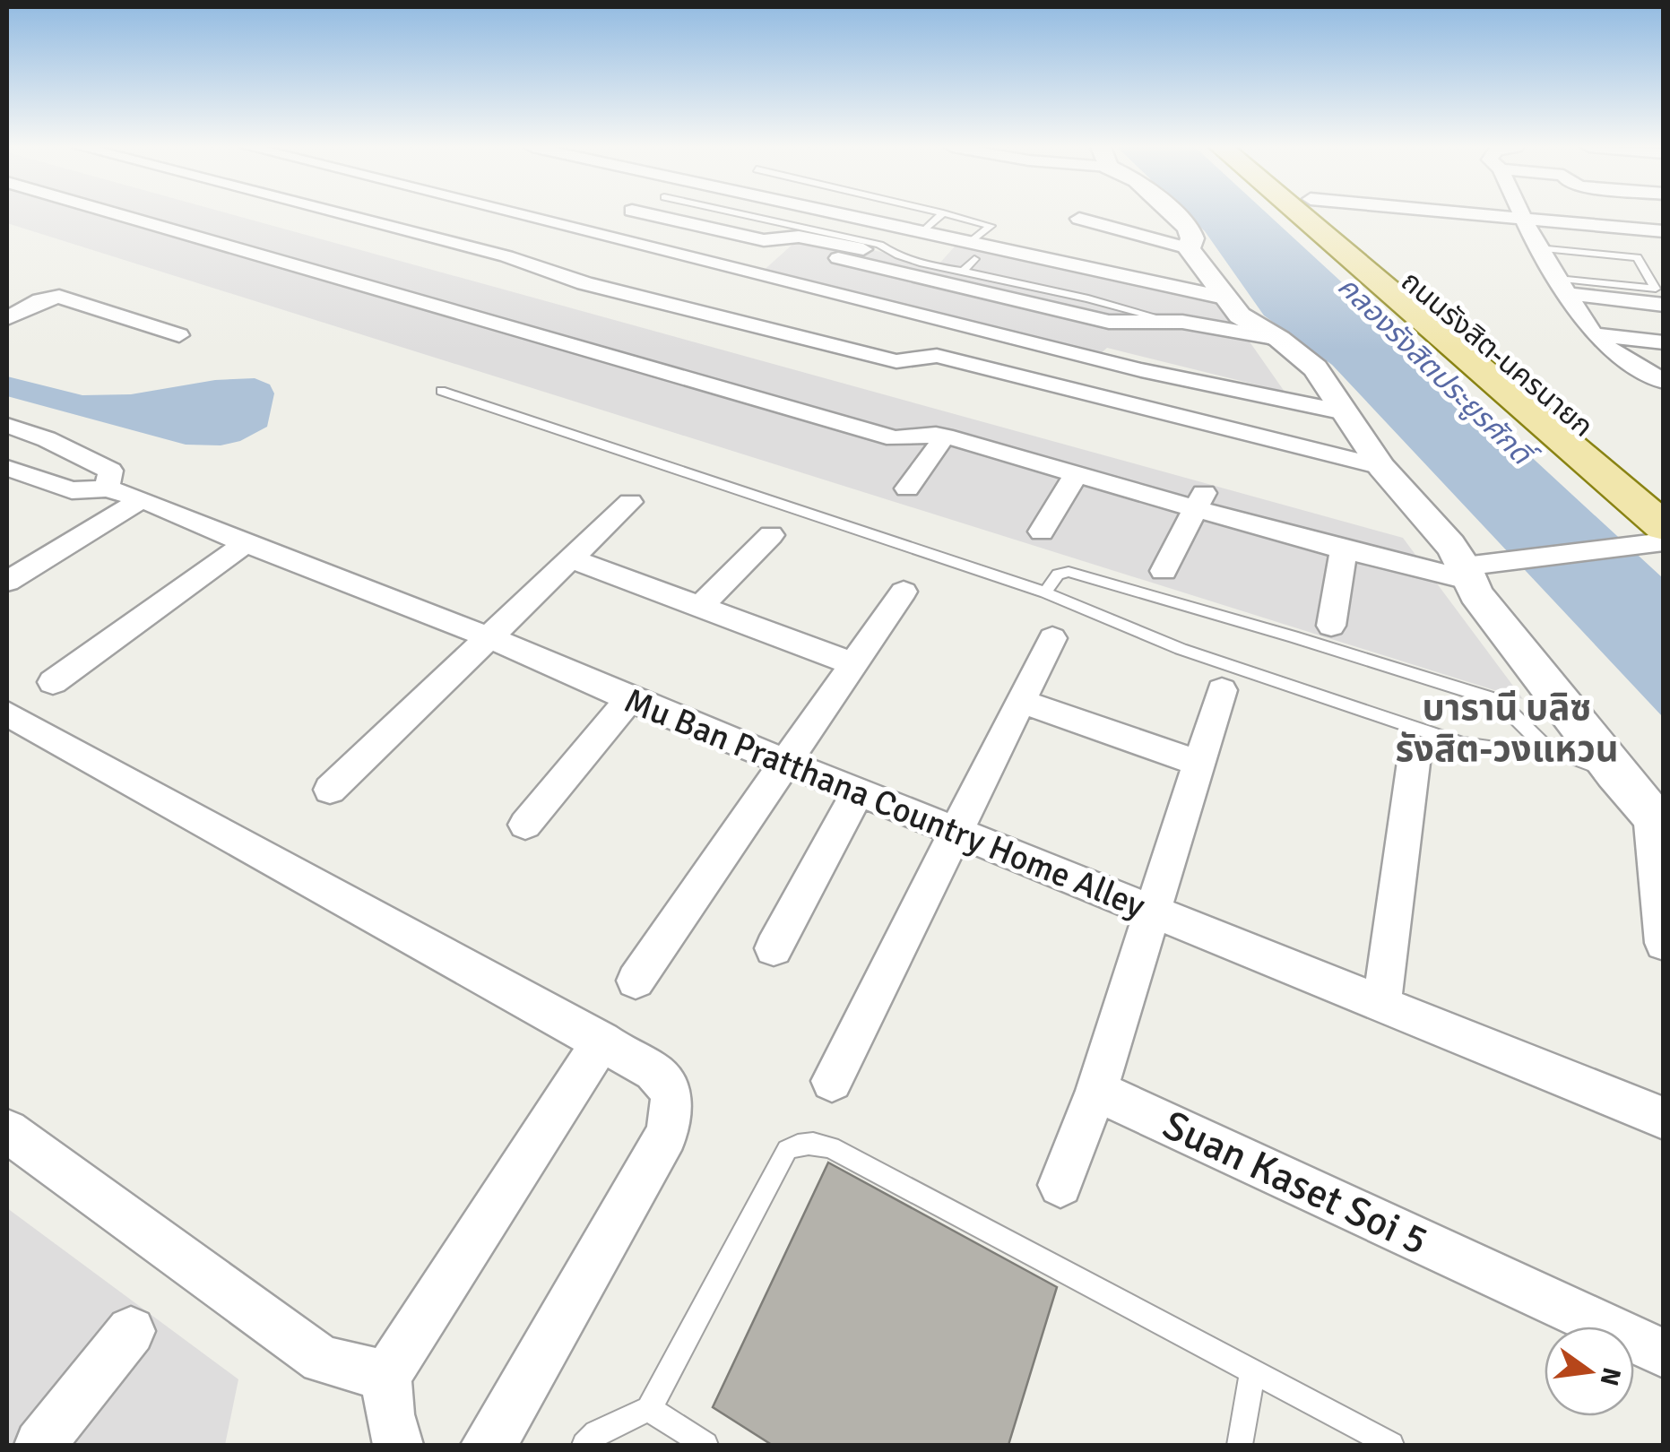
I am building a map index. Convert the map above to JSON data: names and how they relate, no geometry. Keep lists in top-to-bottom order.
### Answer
{
  "streets": {
    "main road": ["ถนนรังสิต-นครนายก"],
    "street": ["Mu Ban Pratthana Country Home Alley", "Suan Kaset Soi 5"]
  },
  "districts": ["บารานี บลิซ รังสิต-วงแหวน"],
  "water": ["คลองรังสิตประยูรศักดิ์"],
  "north": "right"
}
